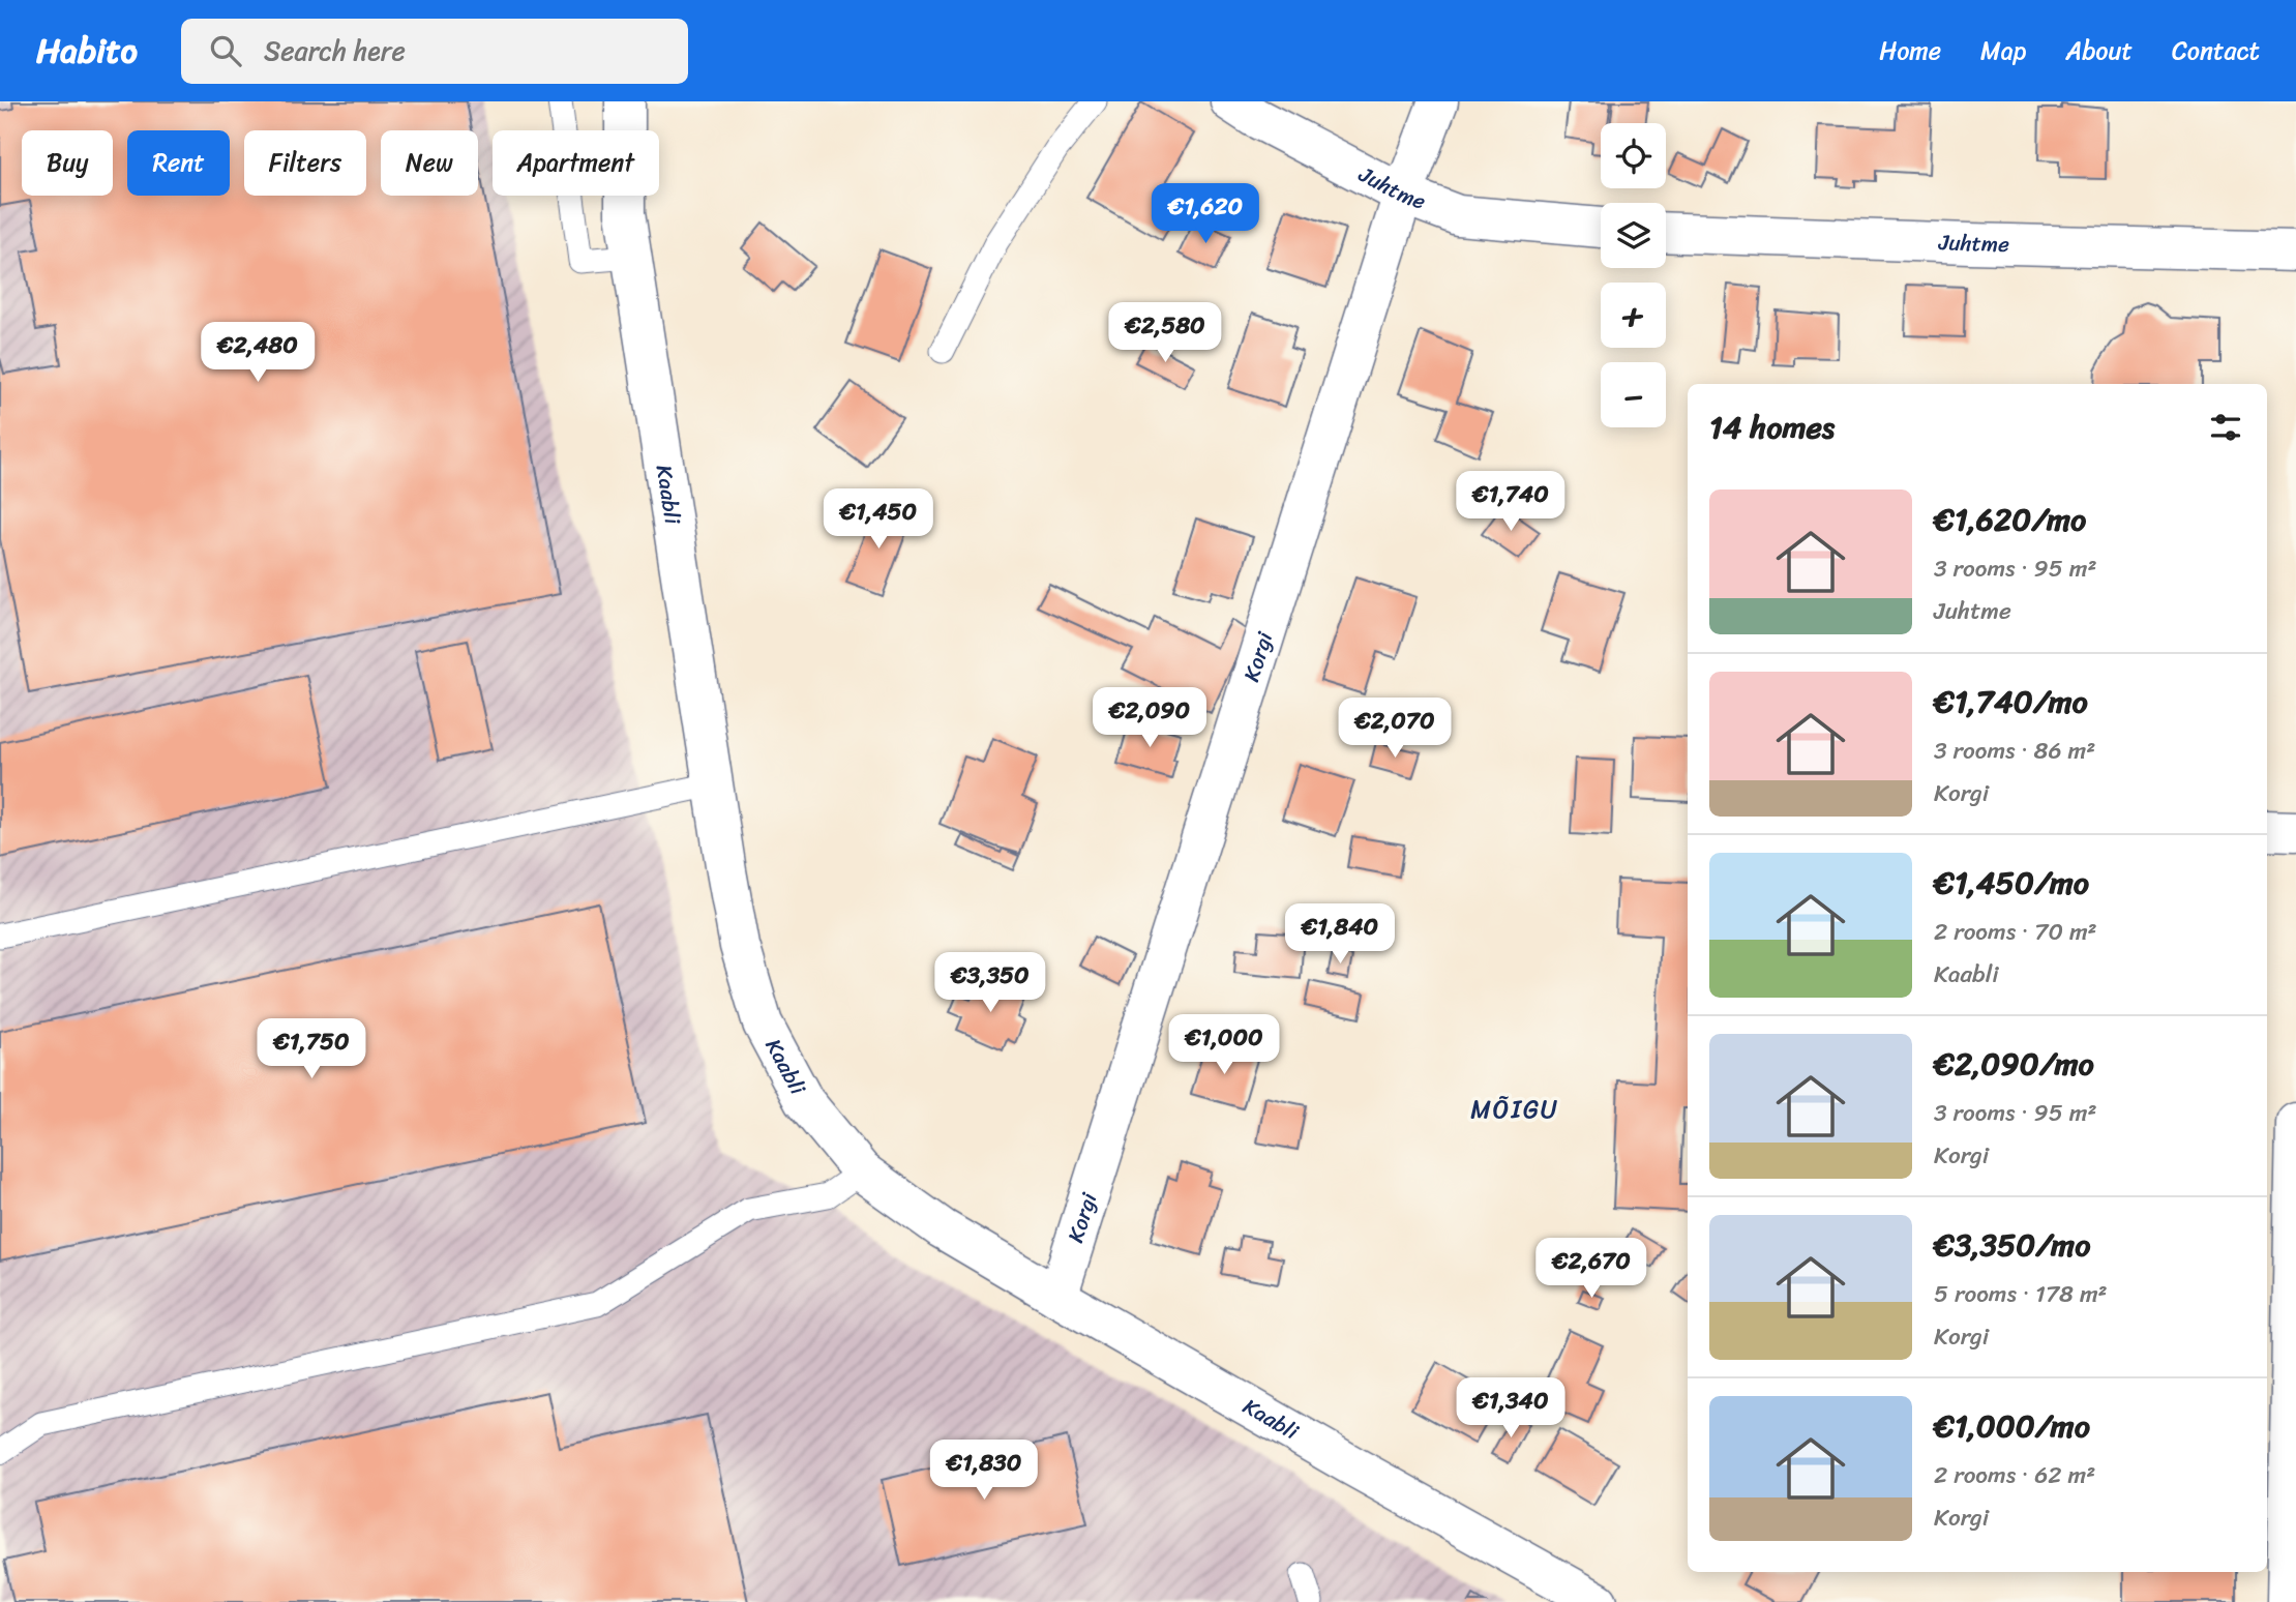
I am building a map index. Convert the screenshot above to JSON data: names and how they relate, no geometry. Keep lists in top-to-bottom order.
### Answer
{
  "streets": {
    "street": ["Juhtme", "Kaabli", "Korgi"]
  },
  "crossings": [
    ["Juhtme", "Korgi"],
    ["Kaabli", "Korgi"]
  ],
  "districts": ["MÕIGU"],
  "page": {
    "header": "Habito",
    "search": "Search here",
    "nav": [
      "Home",
      "Map",
      "About",
      "Contact"
    ],
    "map_buttons": ["+", "−"],
    "chip": [
      "Buy",
      "Rent",
      "Filters",
      "New",
      "Apartment"
    ],
    "price": [
      "€1,620",
      "€2,580",
      "€2,480",
      "€1,740",
      "€1,450",
      "€2,090",
      "€2,070",
      "€1,840",
      "€3,350",
      "€1,000",
      "€1,750",
      "€2,670",
      "€1,340",
      "€1,830"
    ],
    "heading": "14 homes",
    "list": [
      {
        "name": "€1,620/mo",
        "note": "3 rooms · 95 m² · Juhtme"
      },
      {
        "name": "€1,740/mo",
        "note": "3 rooms · 86 m² · Korgi"
      },
      {
        "name": "€1,450/mo",
        "note": "2 rooms · 70 m² · Kaabli"
      },
      {
        "name": "€2,090/mo",
        "note": "3 rooms · 95 m² · Korgi"
      },
      {
        "name": "€3,350/mo",
        "note": "5 rooms · 178 m² · Korgi"
      },
      {
        "name": "€1,000/mo",
        "note": "2 rooms · 62 m² · Korgi"
      }
    ]
  }
}
